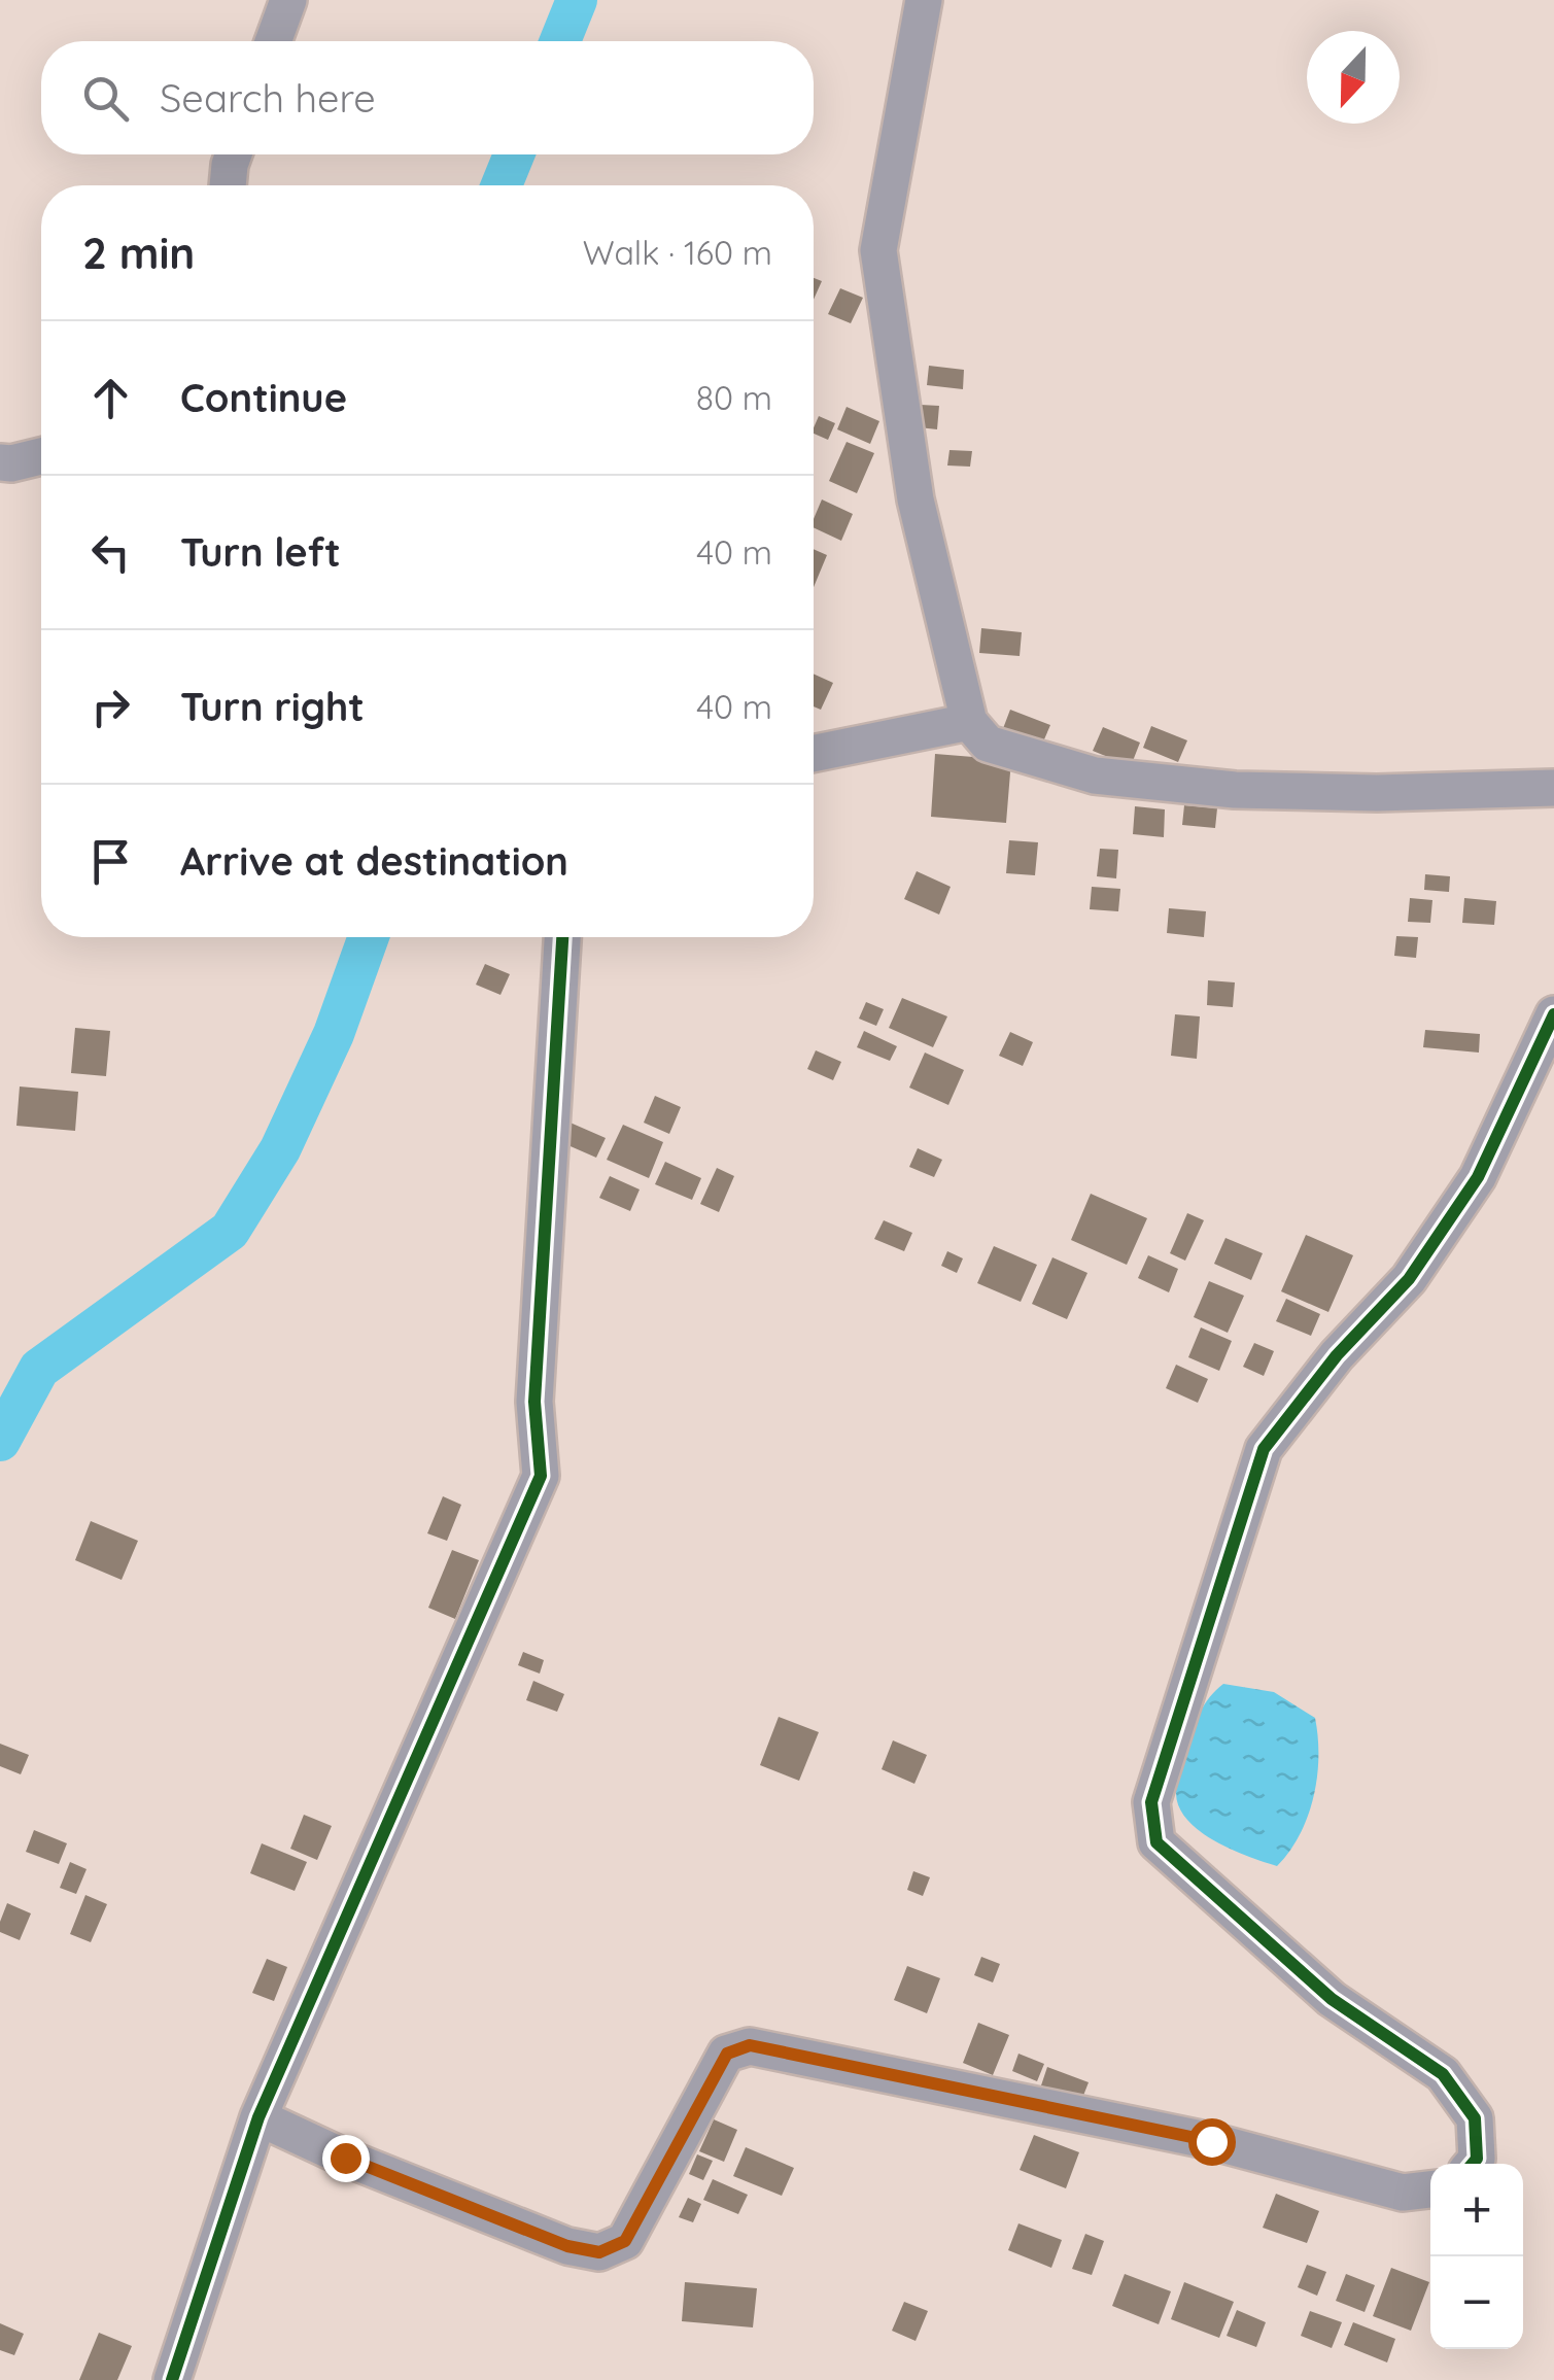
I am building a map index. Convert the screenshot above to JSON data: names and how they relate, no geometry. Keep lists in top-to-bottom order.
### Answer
{
  "north": "bottom",
  "page": {
    "search": "Search here",
    "heading": ["2 min", "Walk · 160 m"],
    "list": [
      ["Continue", "80 m"],
      ["Turn left", "40 m"],
      ["Turn right", "40 m"],
      "Arrive at destination"
    ],
    "map_buttons": ["+", "−"]
  }
}
